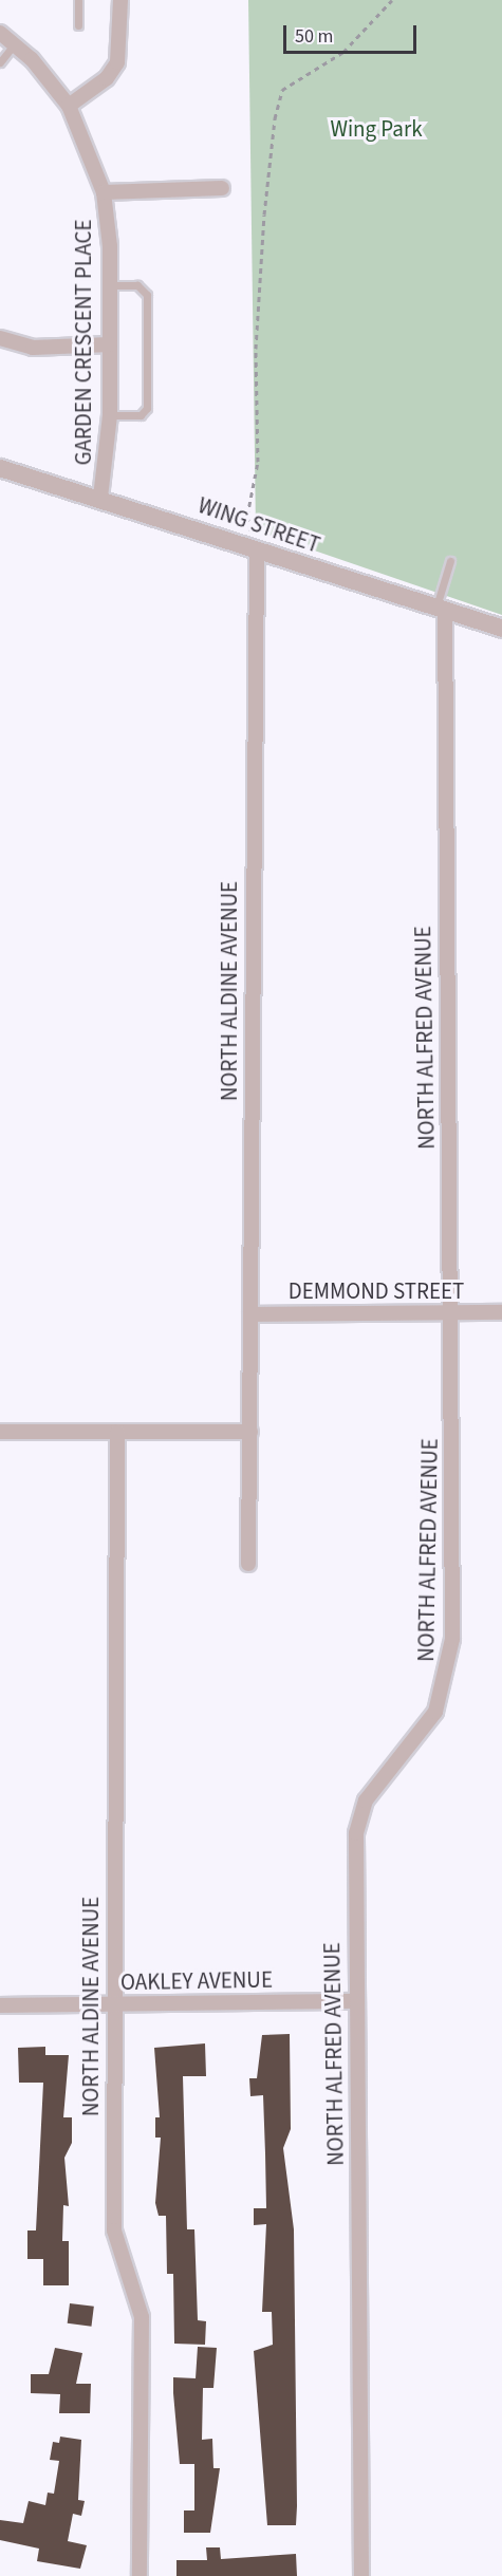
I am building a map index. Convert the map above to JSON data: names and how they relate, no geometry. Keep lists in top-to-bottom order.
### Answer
{
  "streets": {
    "street": [
      "GARDEN CRESCENT PLACE",
      "WING STREET",
      "NORTH ALDINE AVENUE",
      "NORTH ALFRED AVENUE",
      "DEMMOND STREET",
      "OAKLEY AVENUE"
    ]
  },
  "crossings": [
    ["GARDEN CRESCENT PLACE", "WING STREET"],
    ["WING STREET", "NORTH ALDINE AVENUE"],
    ["WING STREET", "NORTH ALFRED AVENUE"],
    ["NORTH ALDINE AVENUE", "DEMMOND STREET"],
    ["NORTH ALDINE AVENUE", "OAKLEY AVENUE"],
    ["NORTH ALFRED AVENUE", "DEMMOND STREET"],
    ["NORTH ALFRED AVENUE", "OAKLEY AVENUE"]
  ],
  "parks": ["Wing Park"],
  "scale_bar": "50 m"
}
